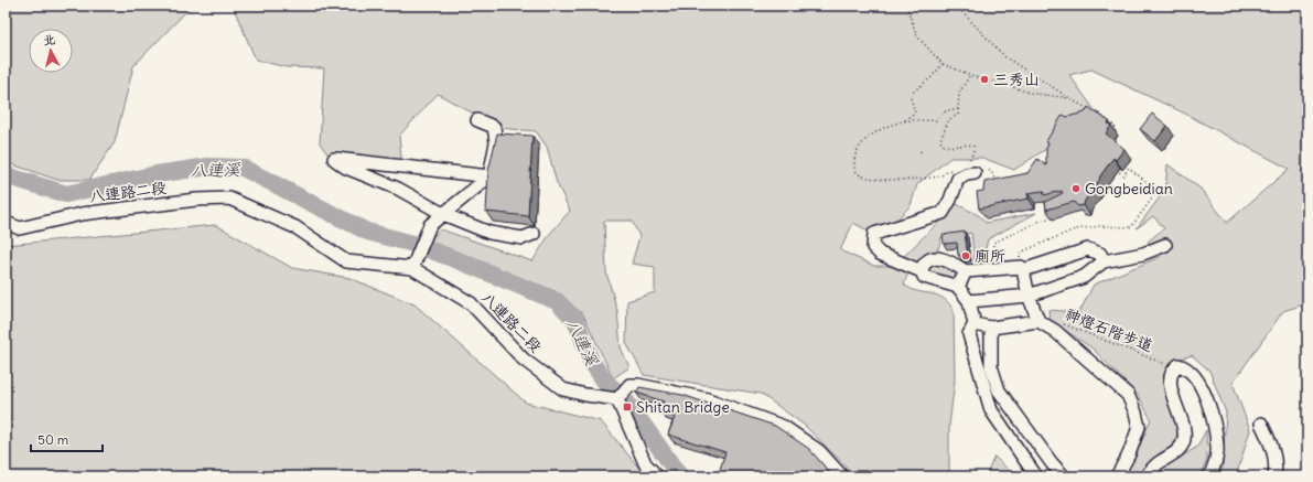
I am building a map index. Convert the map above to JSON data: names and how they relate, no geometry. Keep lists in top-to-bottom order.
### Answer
{
  "streets": {
    "street": ["八連路二段"],
    "path": ["神燈石階步道"]
  },
  "water": ["八連溪"],
  "places": {
    "other": ["三秀山", "Gongbeidian", "廁所"],
    "transit": ["Shitan Bridge"]
  },
  "scale_bar": "50 m",
  "north": "top"
}
